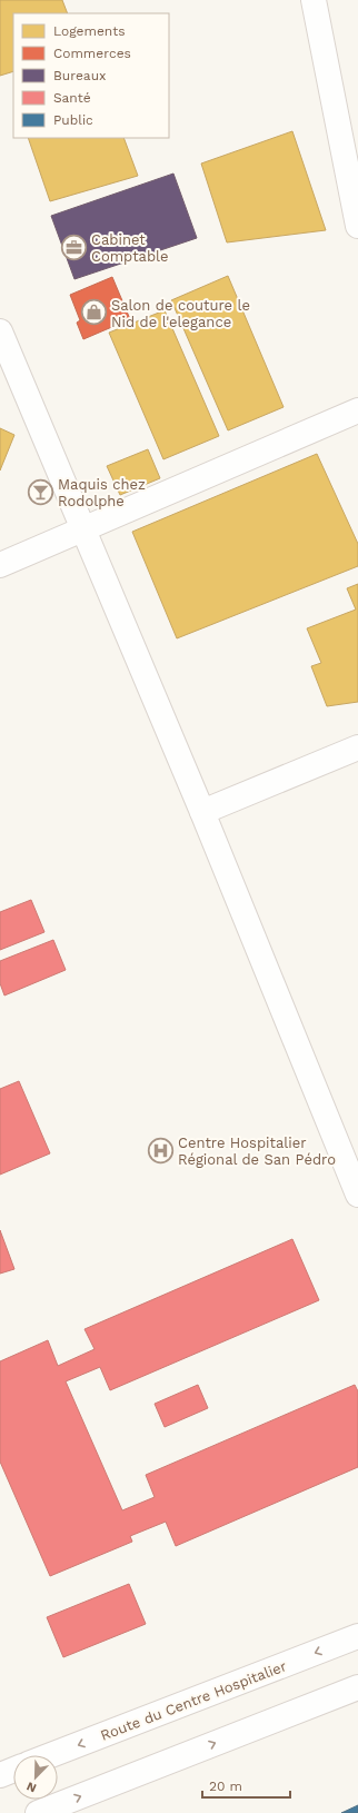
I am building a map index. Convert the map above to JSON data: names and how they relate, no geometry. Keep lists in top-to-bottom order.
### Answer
{
  "streets": {
    "street": ["Route du Centre Hospitalier"]
  },
  "places": {
    "office": ["Cabinet Comptable"],
    "shop": ["Salon de couture le Nid de l'elegance"],
    "bar": ["Maquis chez Rodolphe"],
    "hospital": ["Centre Hospitalier Régional de San Pédro"]
  },
  "legend": [
    "Logements",
    "Commerces",
    "Bureaux",
    "Santé",
    "Public"
  ],
  "scale_bar": "20 m",
  "north": "bottom left"
}
